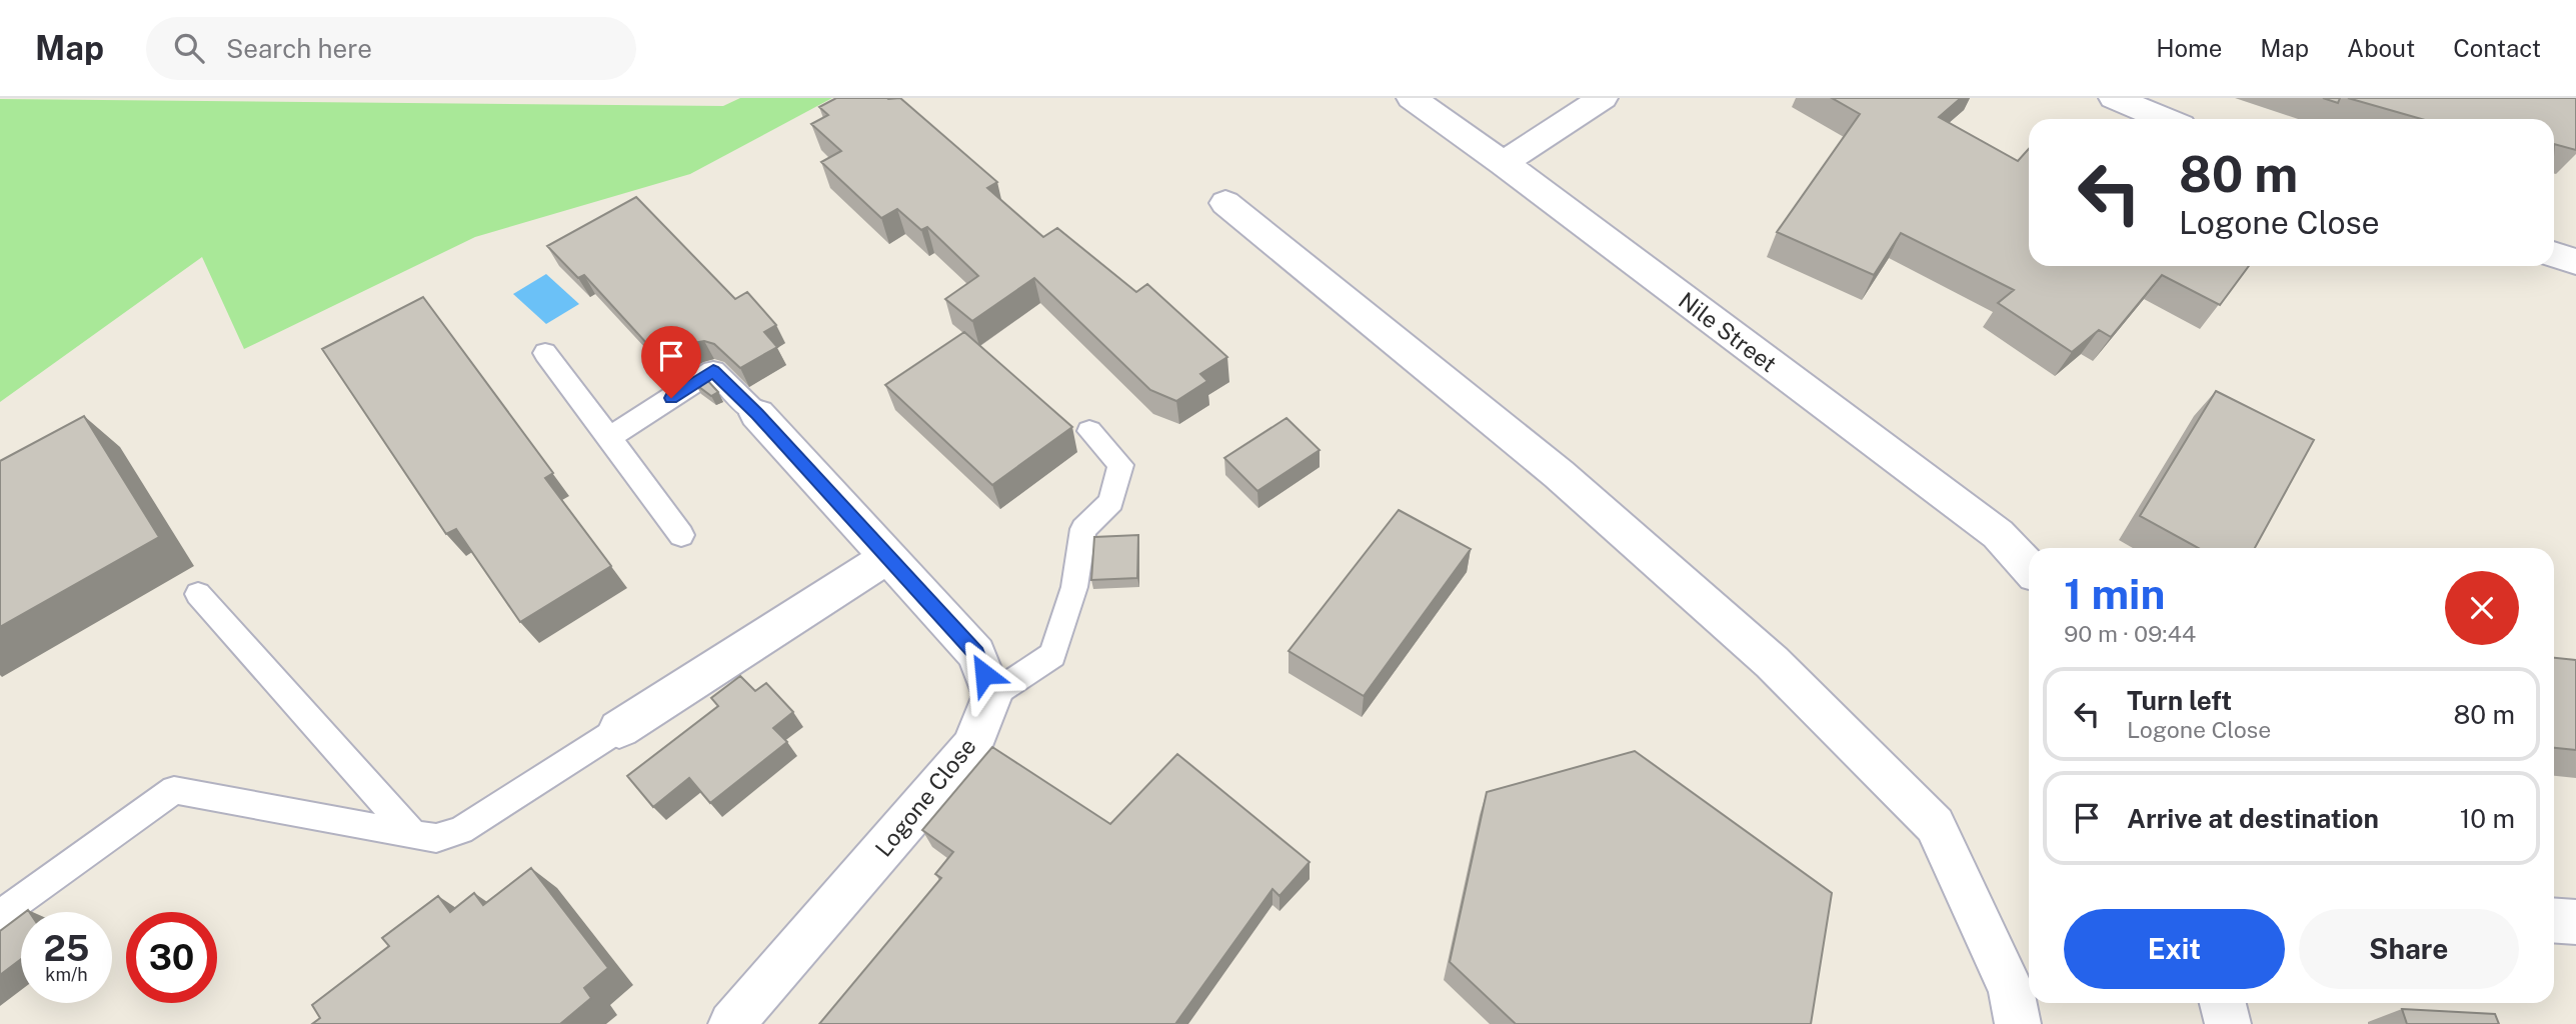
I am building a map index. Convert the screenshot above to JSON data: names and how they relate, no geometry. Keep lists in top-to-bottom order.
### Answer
{
  "streets": {
    "street": ["Nile Street", "Logone Close"]
  },
  "page": {
    "header": "Map",
    "search": "Search here",
    "nav": [
      "Home",
      "Map",
      "About",
      "Contact"
    ],
    "turn": ["80 m", "Logone Close"],
    "heading": ["1 min", "90 m · 09:44"],
    "list": [
      {
        "name": "Turn left",
        "note": "Logone Close",
        "value": "80 m"
      },
      {
        "name": "Arrive at destination",
        "value": "10 m"
      }
    ],
    "buttons": ["Exit", "Share"],
    "speed": "25 km/h",
    "limit": "30"
  }
}
